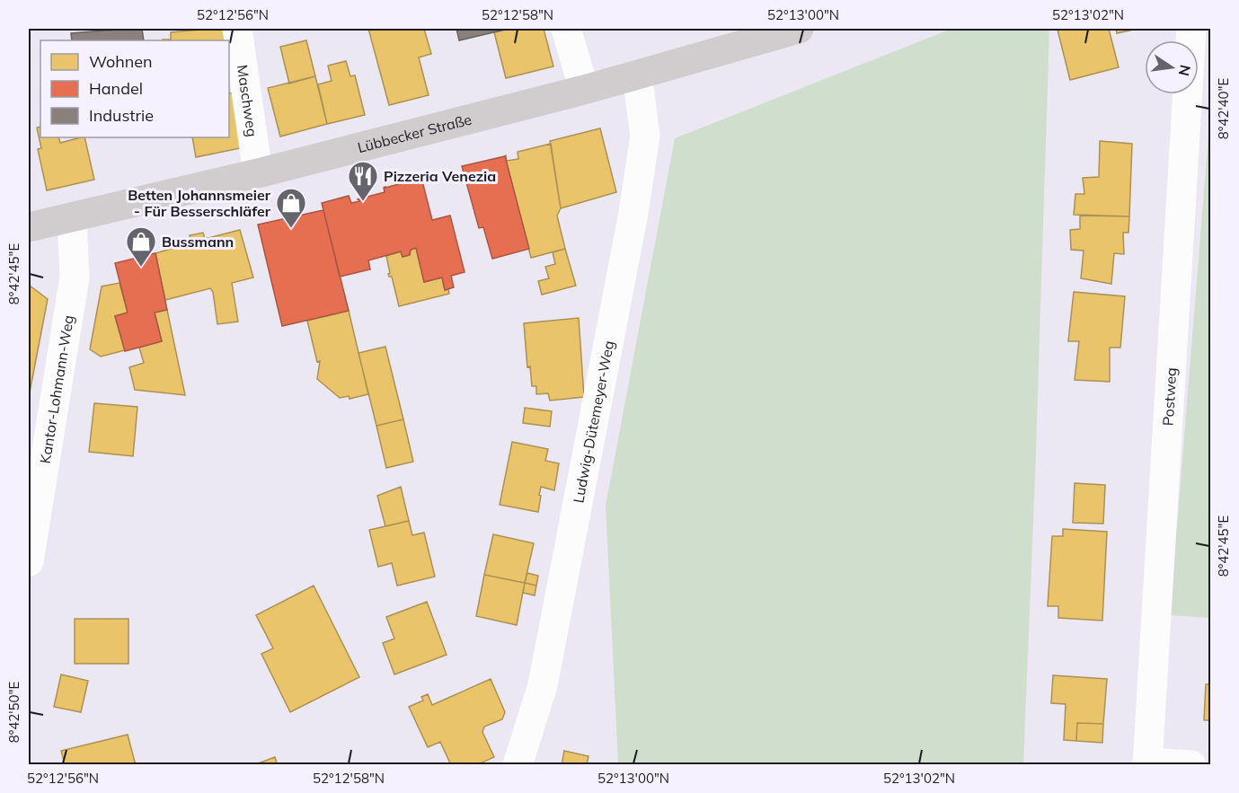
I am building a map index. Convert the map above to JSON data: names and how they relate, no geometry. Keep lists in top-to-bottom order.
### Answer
{
  "streets": {
    "main road": ["Lübbecker Straße"],
    "street": [
      "Maschweg",
      "Kantor-Lohmann-Weg",
      "Postweg",
      "Ludwig-Dütemeyer-Weg"
    ]
  },
  "crossings": [
    ["Maschweg", "Lübbecker Straße"],
    ["Lübbecker Straße", "Kantor-Lohmann-Weg"],
    ["Lübbecker Straße", "Ludwig-Dütemeyer-Weg"]
  ],
  "places": {
    "restaurant": ["Pizzeria Venezia"],
    "shop": ["Betten Johannsmeier - Für Besserschläfer", "Bussmann"]
  },
  "legend": ["Wohnen", "Handel", "Industrie"],
  "north": "right",
  "coordinates": [
    "52°12'56\"N",
    "52°12'58\"N",
    "52°13'00\"N",
    "52°13'02\"N",
    "8°42'40\"E",
    "8°42'45\"E",
    "8°42'50\"E"
  ]
}
